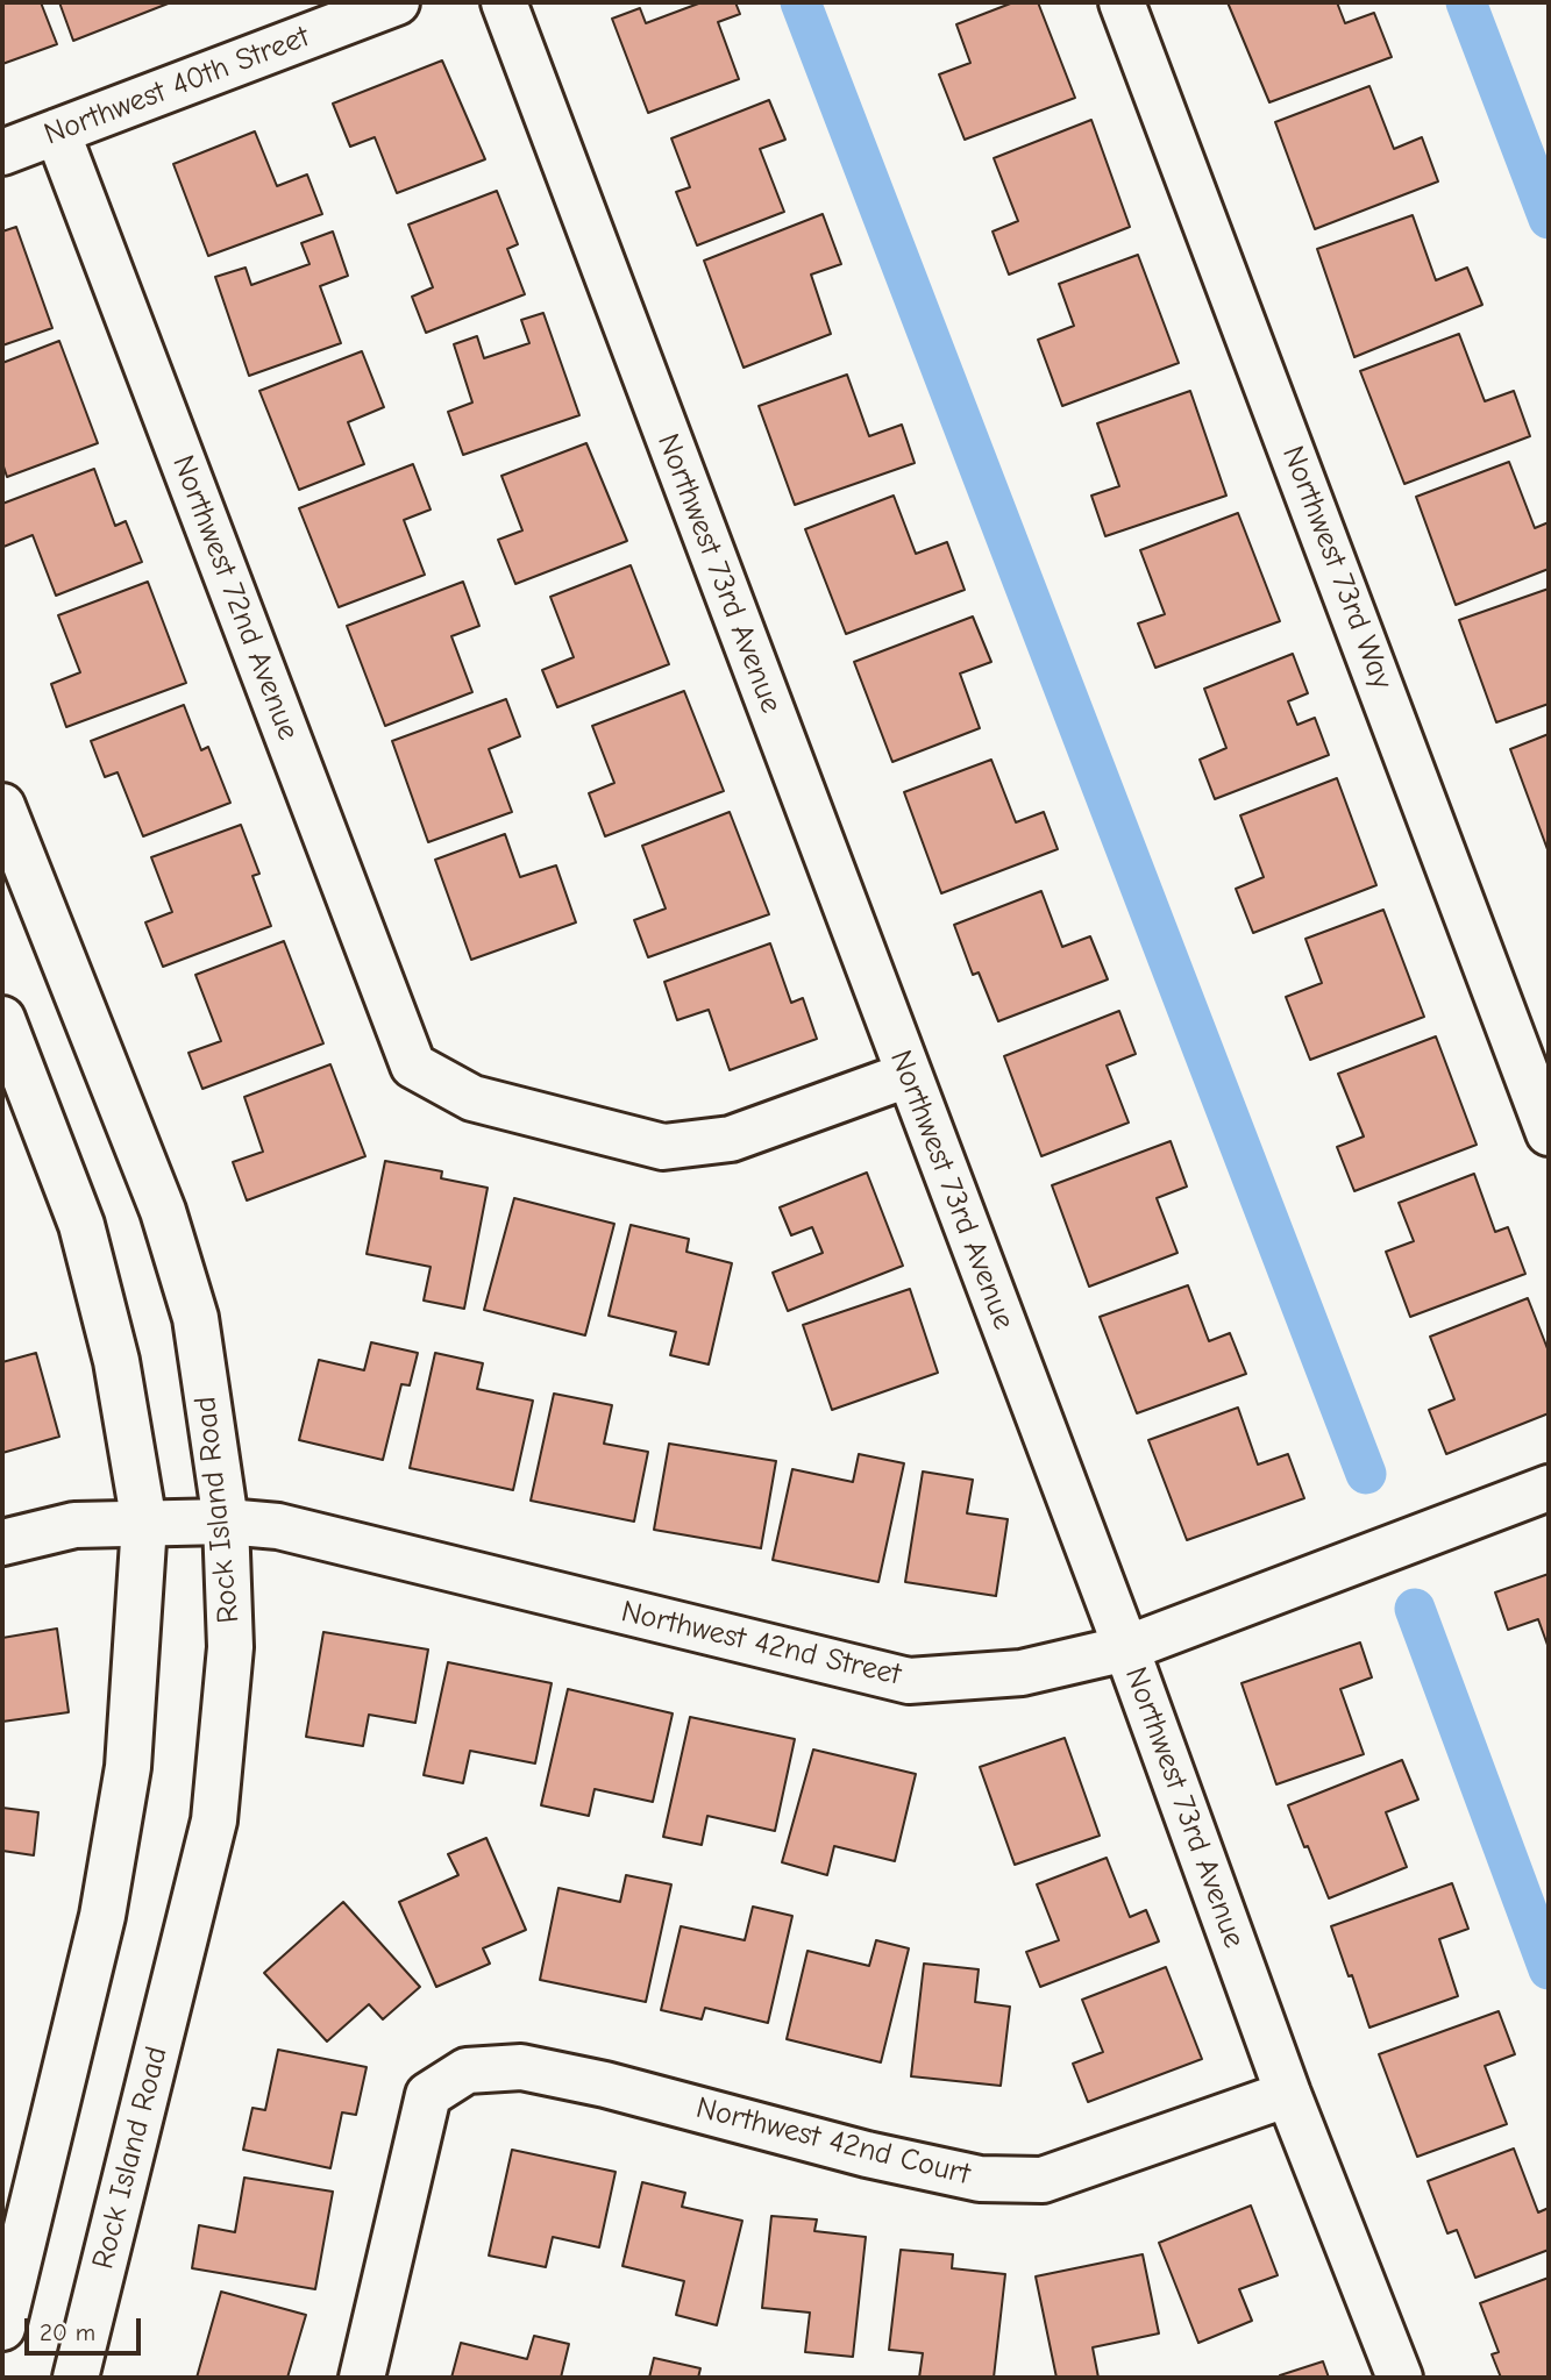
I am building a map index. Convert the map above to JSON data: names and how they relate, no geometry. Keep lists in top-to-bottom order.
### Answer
{
  "streets": {
    "street": [
      "Northwest 40th Street",
      "Northwest 73rd Way",
      "Northwest 73rd Avenue",
      "Northwest 72nd Avenue",
      "Rock Island Road",
      "Northwest 42nd Street",
      "Northwest 42nd Court"
    ]
  },
  "crossings": [
    ["Northwest 40th Street", "Northwest 72nd Avenue"],
    ["Northwest 73rd Avenue", "Northwest 72nd Avenue"],
    ["Northwest 73rd Avenue", "Northwest 42nd Street"],
    ["Northwest 73rd Avenue", "Northwest 42nd Court"],
    ["Rock Island Road", "Northwest 42nd Street"]
  ],
  "scale_bar": "20 m"
}
